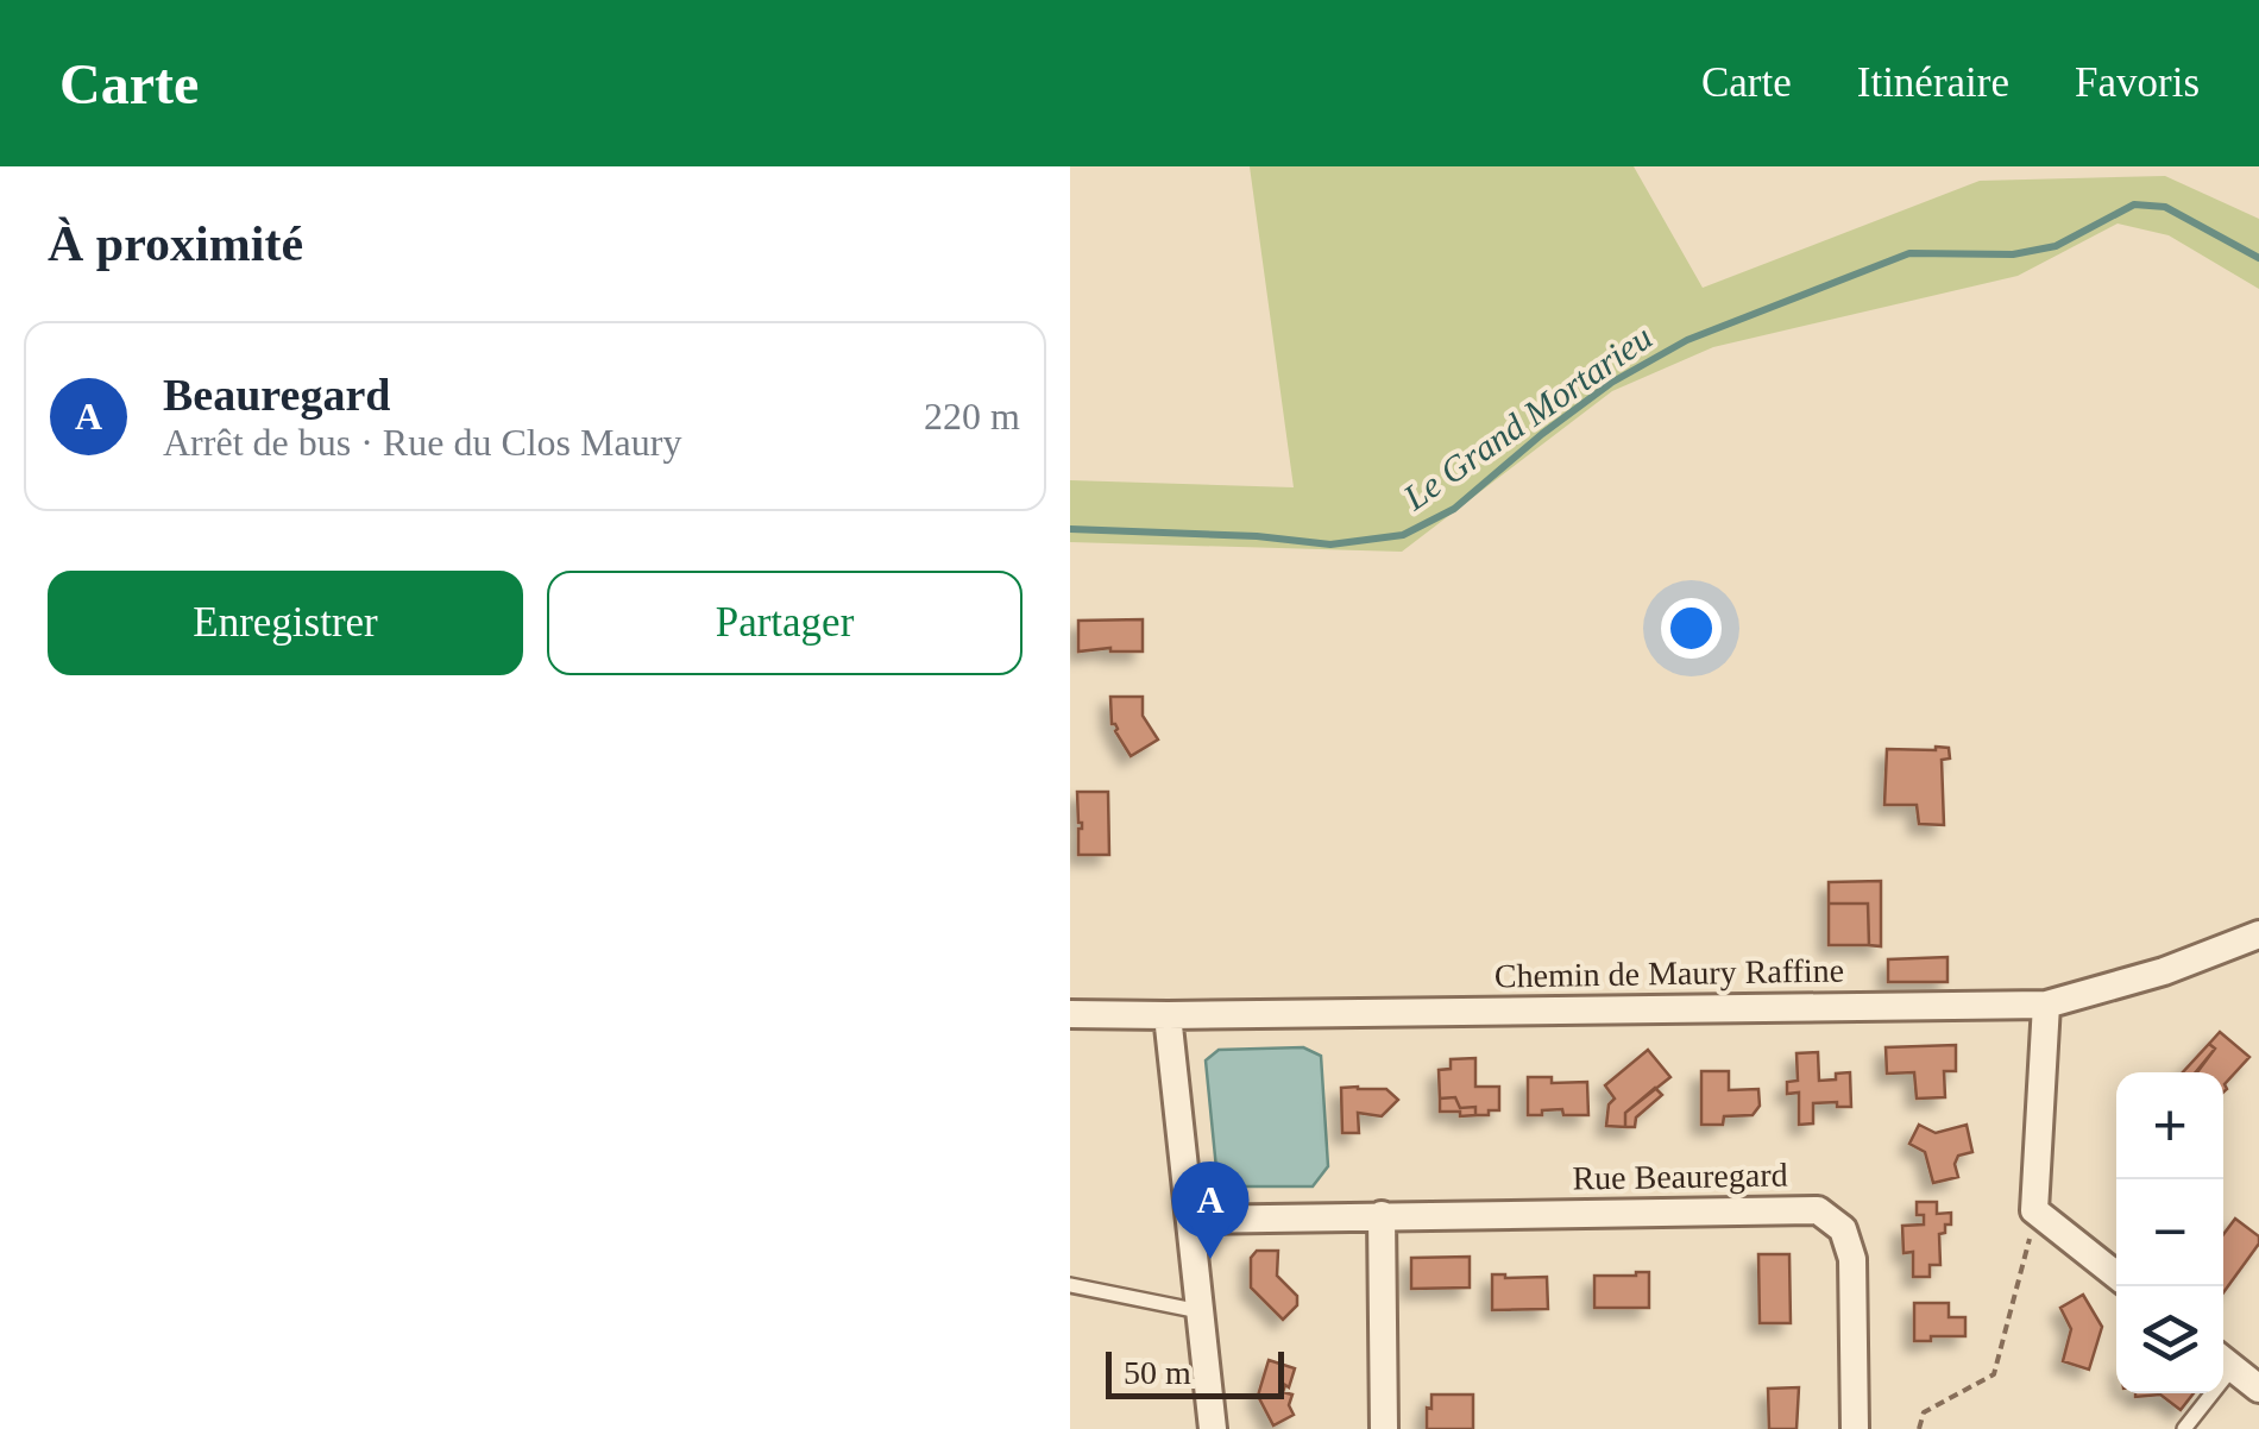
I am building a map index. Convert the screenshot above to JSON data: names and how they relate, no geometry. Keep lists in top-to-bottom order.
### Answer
{
  "streets": {
    "street": ["Chemin de Maury Raffine", "Rue Beauregard"]
  },
  "water": ["Le Grand Mortarieu"],
  "scale_bar": "50 m",
  "page": {
    "header": "Carte",
    "nav": ["Carte", "Itinéraire", "Favoris"],
    "heading": "À proximité",
    "list": [
      {
        "mark": "A",
        "name": "Beauregard",
        "note": "Arrêt de bus · Rue du Clos Maury",
        "value": "220 m"
      }
    ],
    "buttons": ["Enregistrer", "Partager"],
    "map_buttons": ["+", "−"],
    "pins": "A",
    "scale": "50 m"
  }
}
